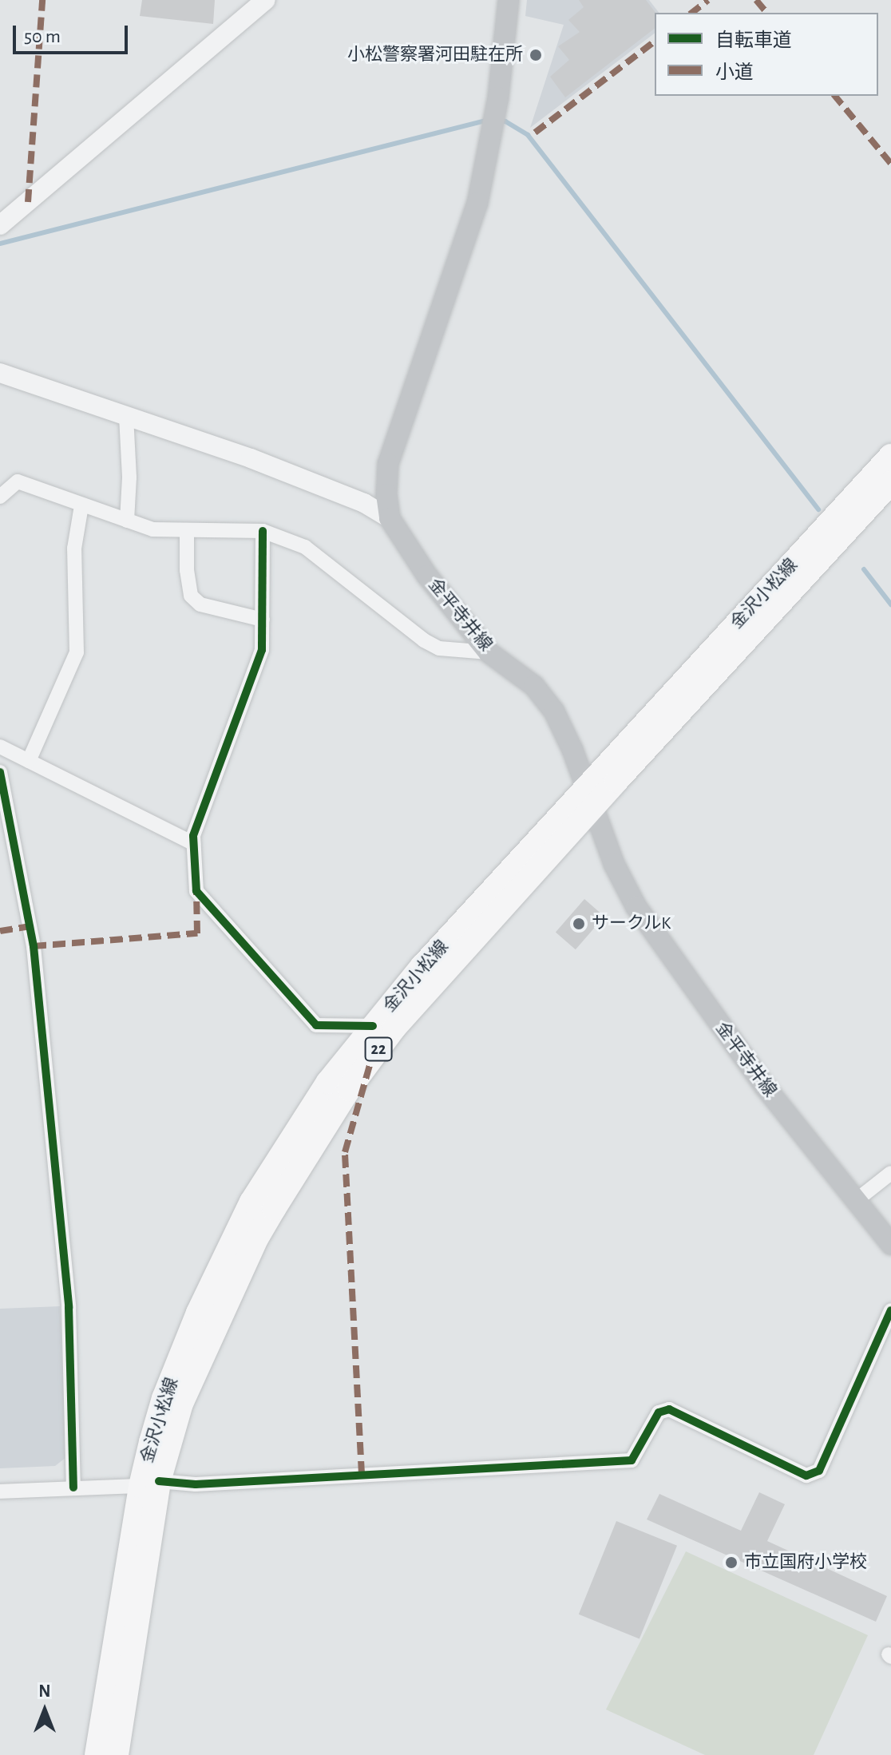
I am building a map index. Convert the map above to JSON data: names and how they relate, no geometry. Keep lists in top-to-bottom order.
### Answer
{
  "streets": {
    "main road": ["金沢小松線", "金平寺井線", "22"]
  },
  "crossings": [
    ["金沢小松線", "金平寺井線"]
  ],
  "places": ["小松警察署河田駐在所", "サークルK", "市立国府小学校"],
  "legend": ["自転車道", "小道"],
  "scale_bar": "50 m",
  "north": "top"
}
